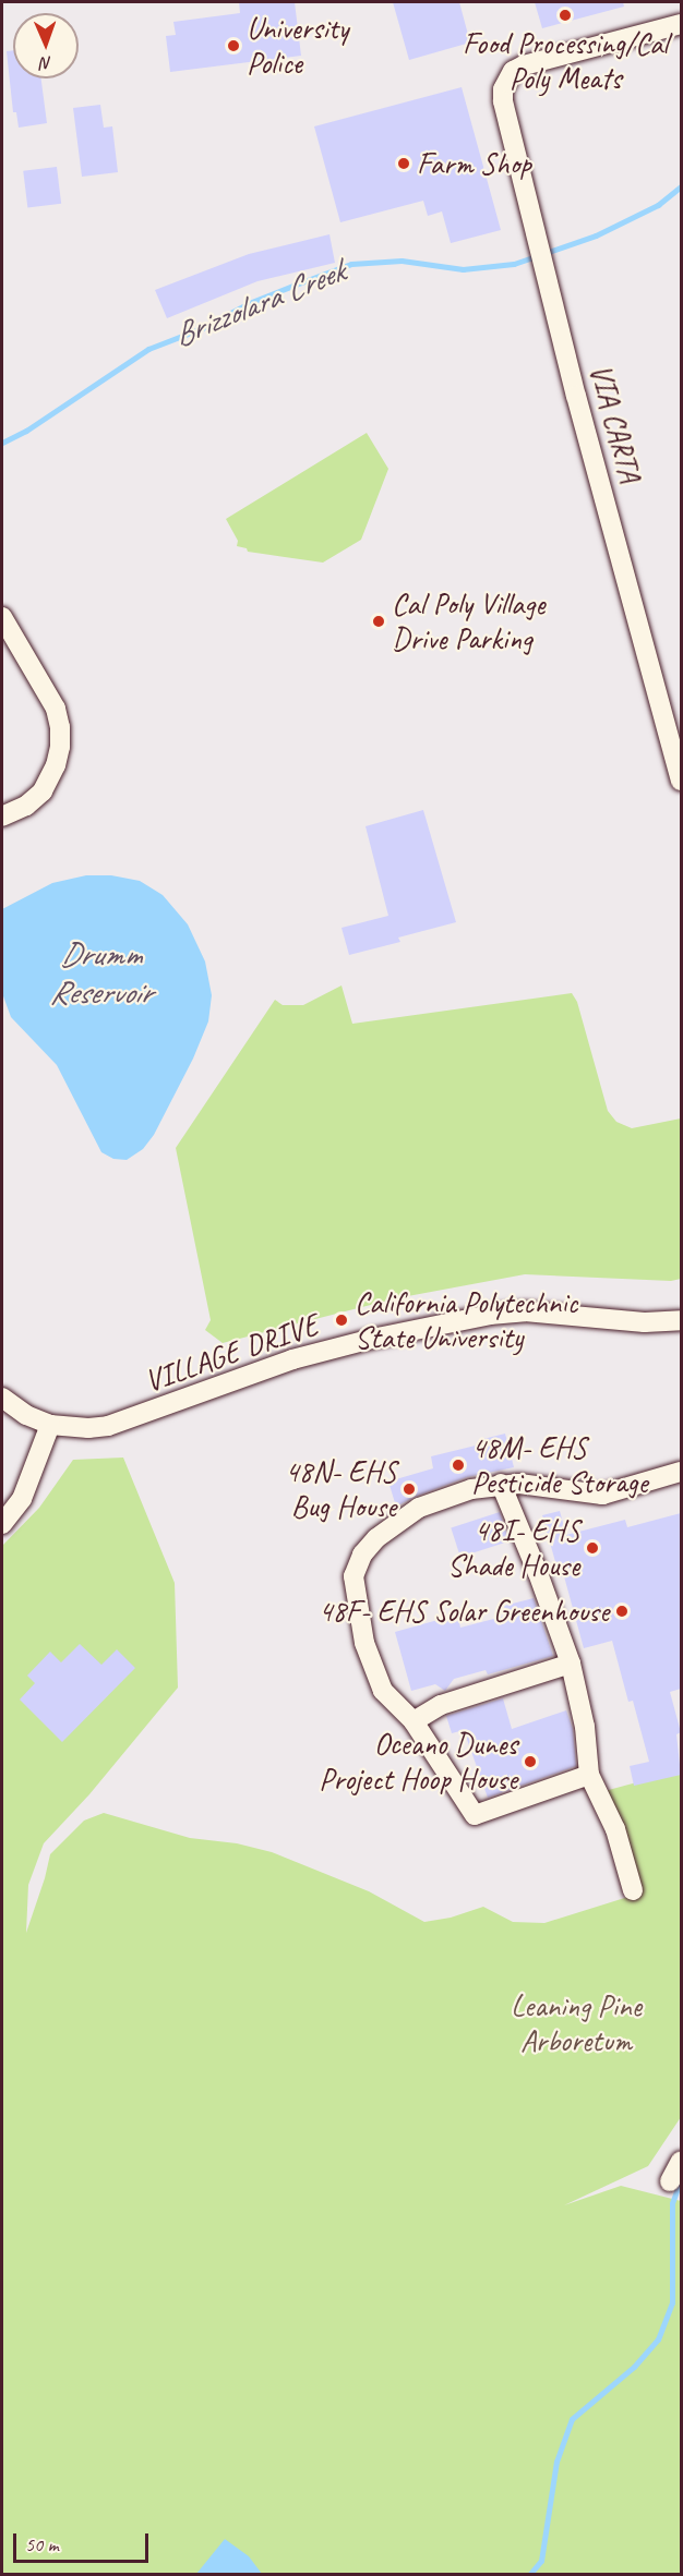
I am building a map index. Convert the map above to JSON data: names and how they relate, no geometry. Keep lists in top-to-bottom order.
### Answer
{
  "streets": {
    "street": ["VIA CARTA", "VILLAGE DRIVE"]
  },
  "water": ["Brizzolara Creek", "Drumm Reservoir"],
  "parks": ["Leaning Pine Arboretum"],
  "places": [
    "Food Processing/Cal Poly Meats",
    "University Police",
    "Farm Shop",
    "Cal Poly Village Drive Parking",
    "California Polytechnic State University",
    "48M- EHS Pesticide Storage",
    "48N- EHS Bug House",
    "48I- EHS Shade House",
    "48F- EHS Solar Greenhouse",
    "Oceano Dunes Project Hoop House"
  ],
  "scale_bar": "50 m",
  "north": "bottom"
}
